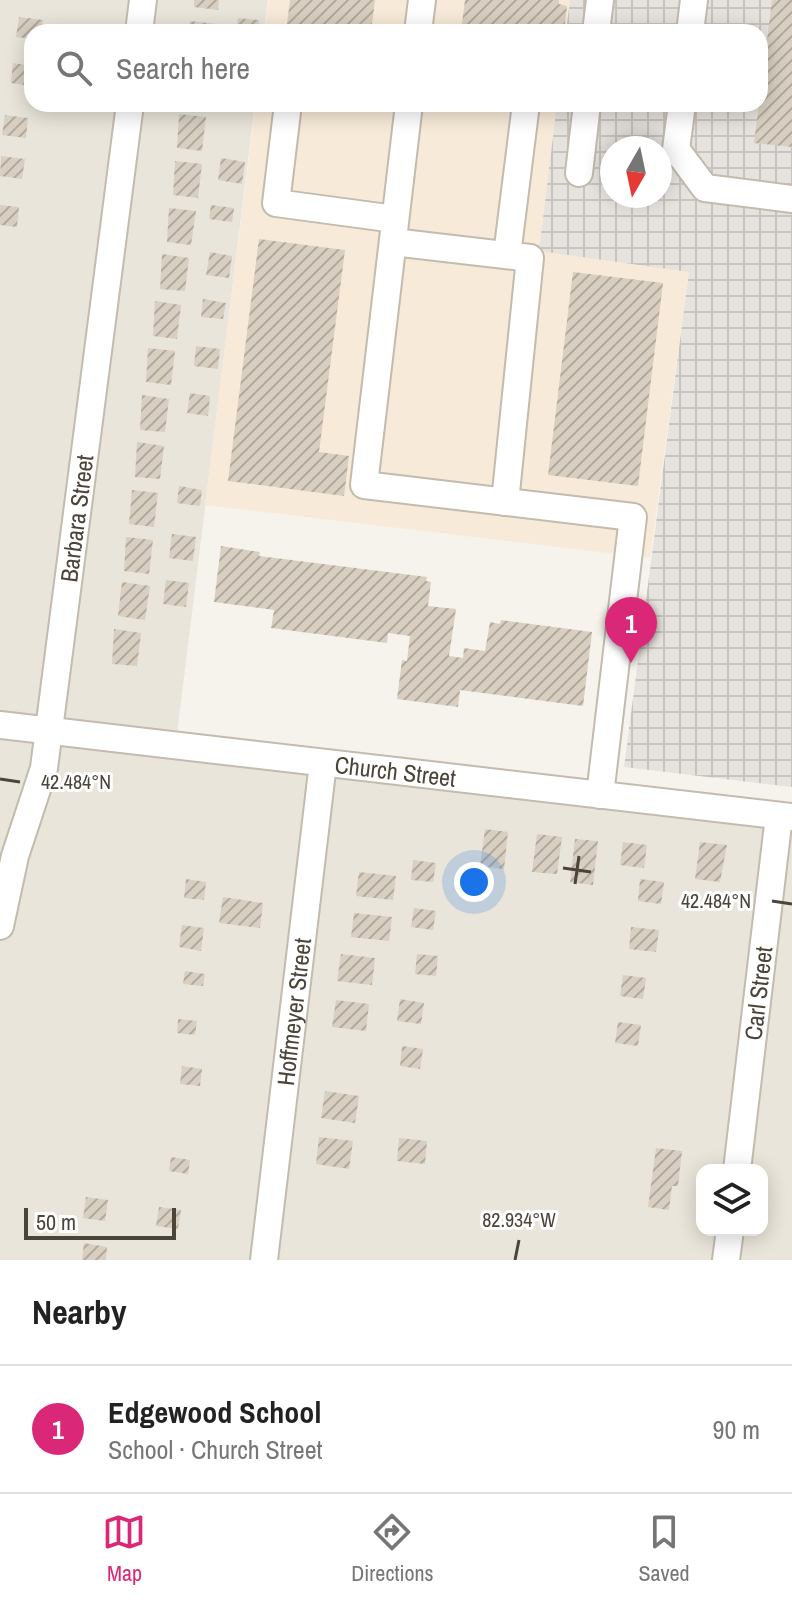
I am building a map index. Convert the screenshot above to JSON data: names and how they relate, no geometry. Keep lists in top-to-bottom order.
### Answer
{
  "streets": {
    "street": [
      "Barbara Street",
      "Church Street",
      "Carl Street",
      "Hoffmeyer Street"
    ]
  },
  "crossings": [
    ["Barbara Street", "Church Street"],
    ["Church Street", "Carl Street"],
    ["Church Street", "Hoffmeyer Street"]
  ],
  "scale_bar": "50 m",
  "north": "bottom",
  "page": {
    "search": "Search here",
    "pins": "1",
    "scale": "50 m",
    "heading": "Nearby",
    "list": [
      {
        "mark": "1",
        "name": "Edgewood School",
        "note": "School · Church Street",
        "value": "90 m"
      }
    ],
    "nav": ["Map", "Directions", "Saved"]
  },
  "coordinates": ["42.484°N", "82.934°W"]
}
